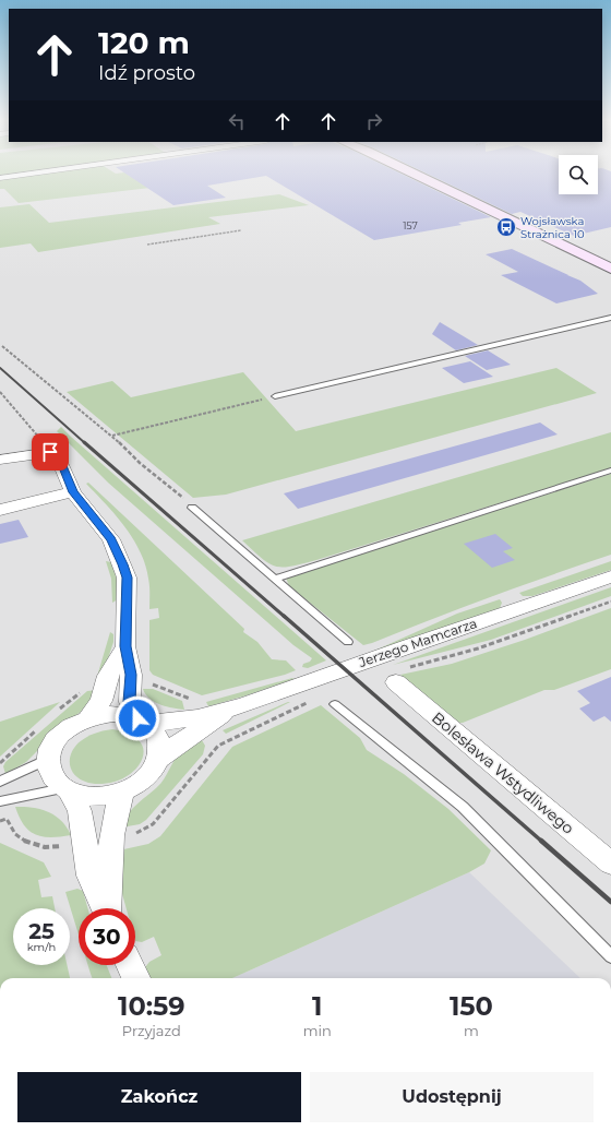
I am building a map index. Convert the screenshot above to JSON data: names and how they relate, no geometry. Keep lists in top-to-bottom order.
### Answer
{
  "streets": {
    "street": ["Jerzego Mamcarza", "Bolesława Wstydliwego"]
  },
  "places": {
    "bus stop": ["Wojsławska Strażnica 10"]
  },
  "house_numbers": ["157"],
  "page": {
    "turn": ["120 m", "Idź prosto"],
    "speed": "25 km/h",
    "limit": "30",
    "eta": [
      "10:59",
      "Przyjazd",
      "1",
      "min",
      "150",
      "m"
    ],
    "buttons": ["Zakończ", "Udostępnij"]
  }
}
